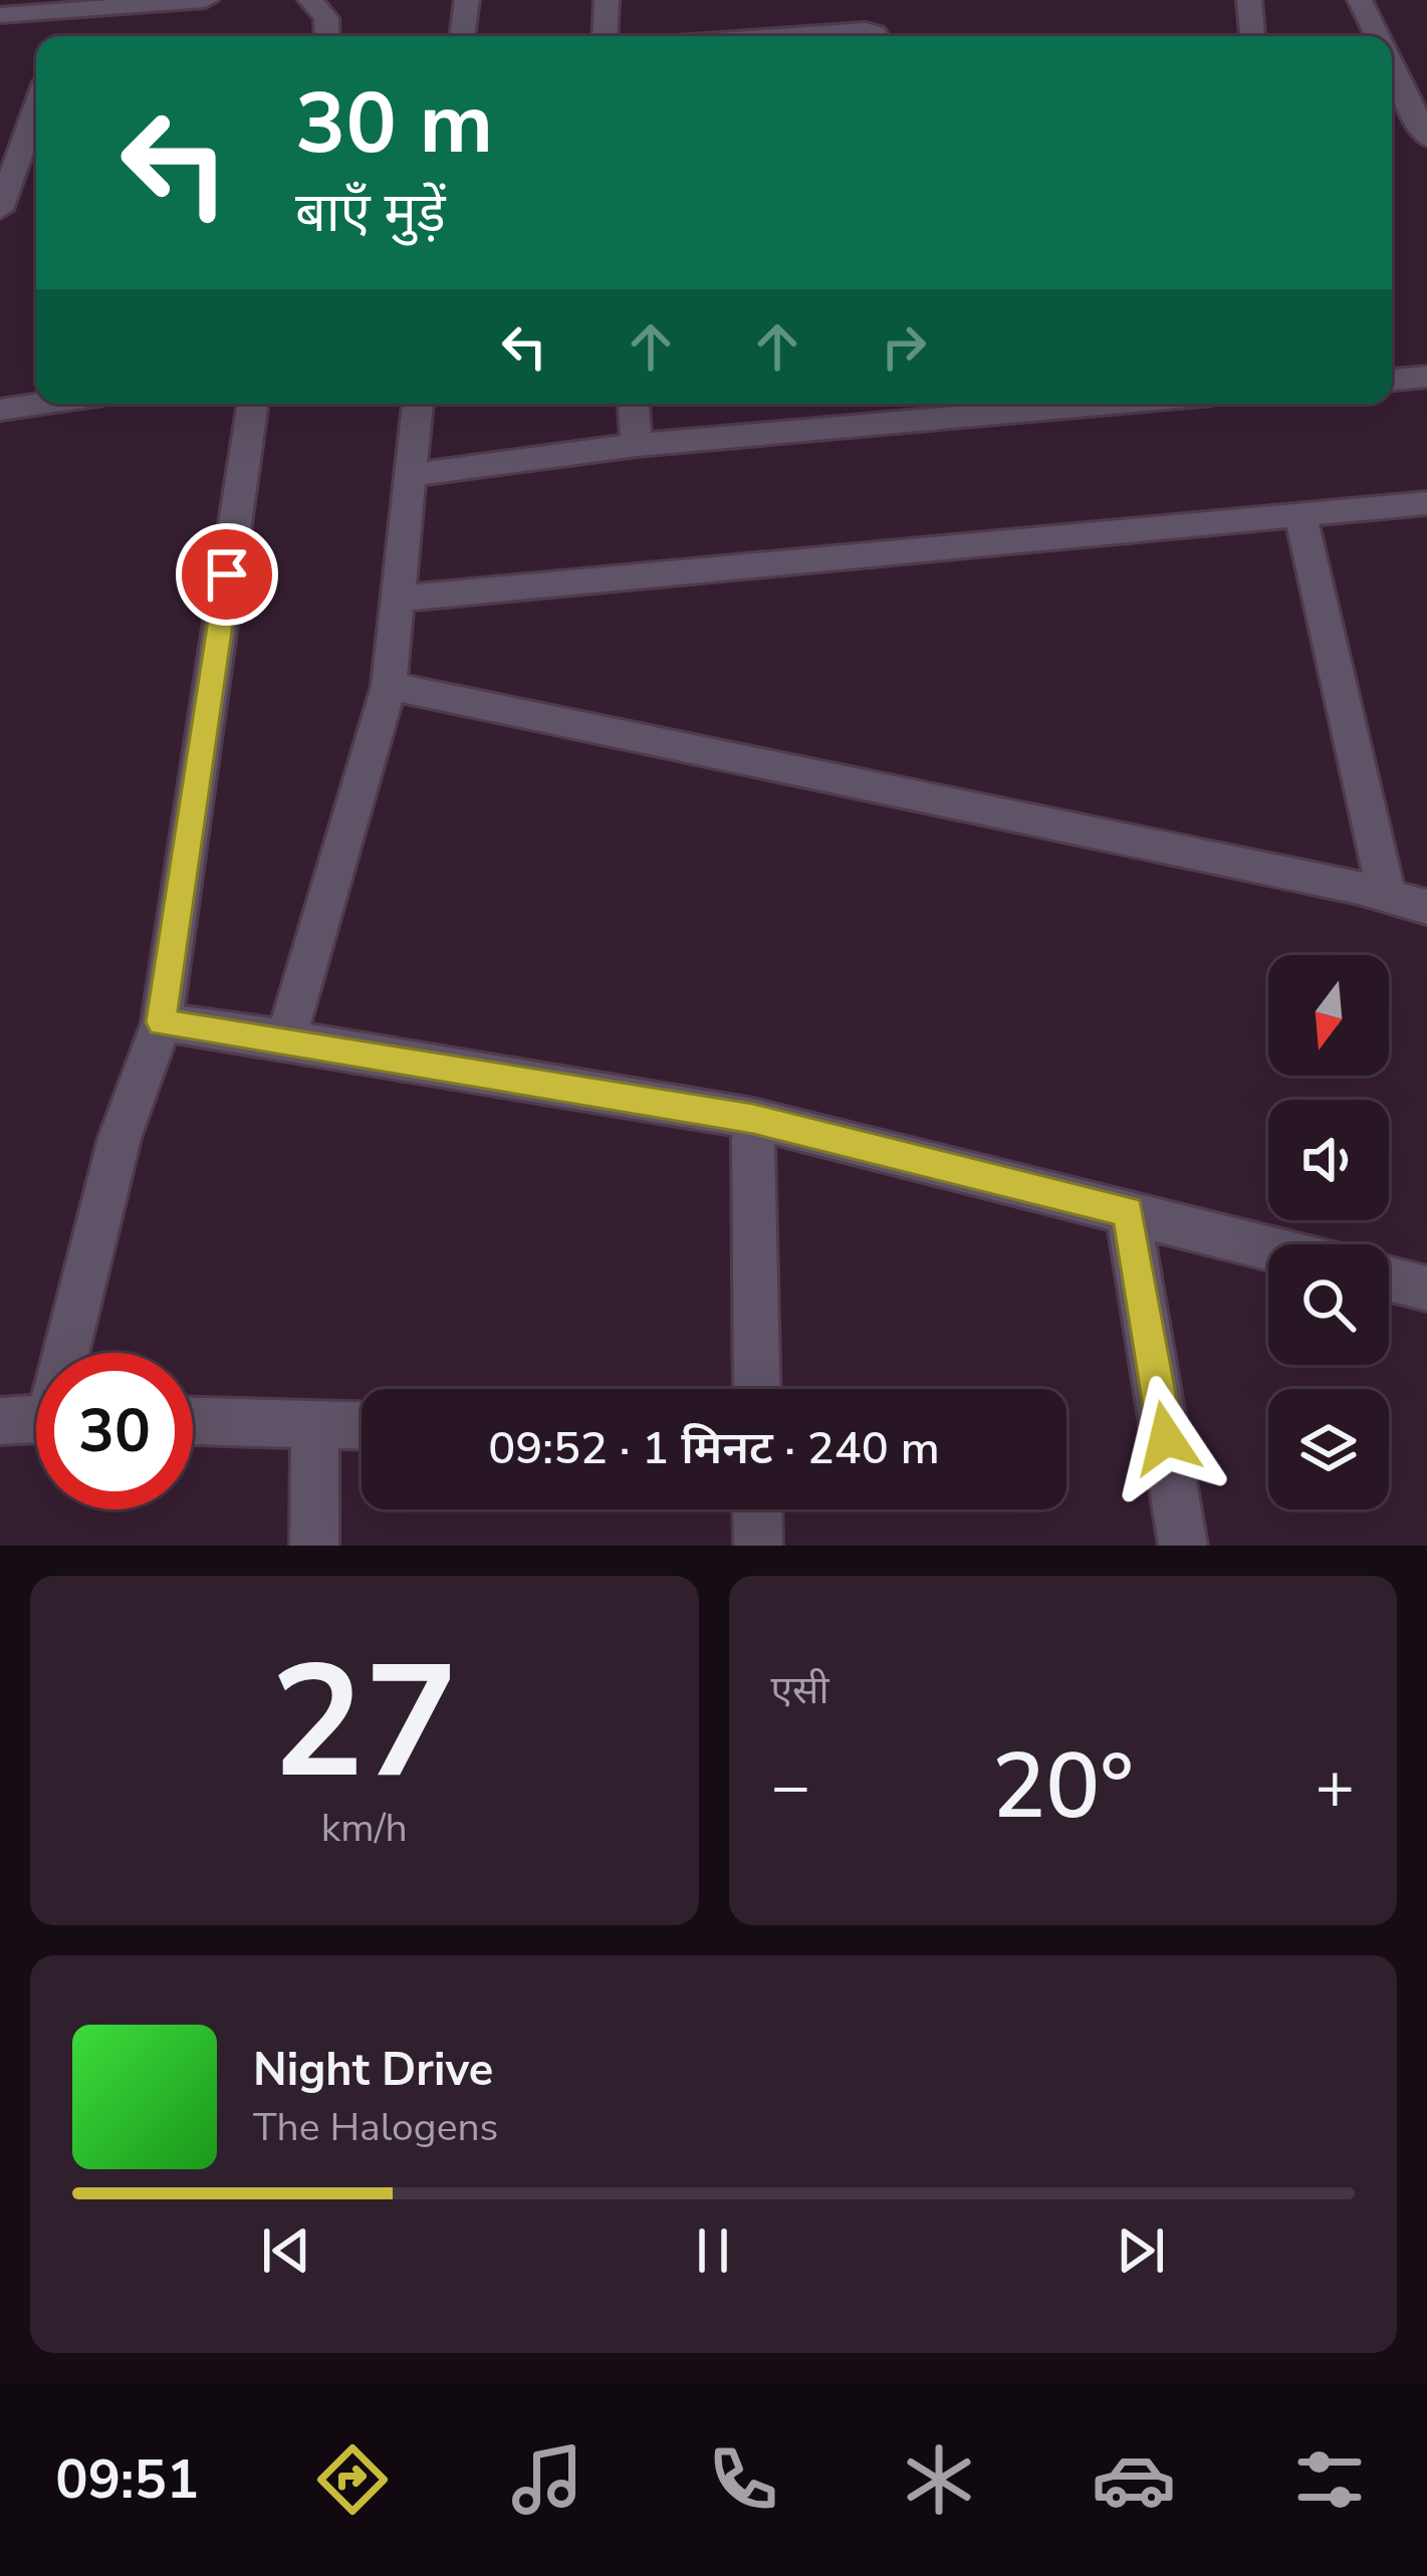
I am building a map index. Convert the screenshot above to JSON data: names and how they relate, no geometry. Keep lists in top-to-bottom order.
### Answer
{
  "north": "bottom",
  "page": {
    "turn": ["30 m", "बाएँ मुड़ें"],
    "limit": "30",
    "trip": "09:52 · 1 मिनट · 240 m",
    "tile": [
      ["27", "km/h"],
      "एसी"
    ],
    "heat": ["−", "20°", "+"],
    "song": ["Night Drive", "The Halogens"],
    "tabs": "09:51"
  }
}
